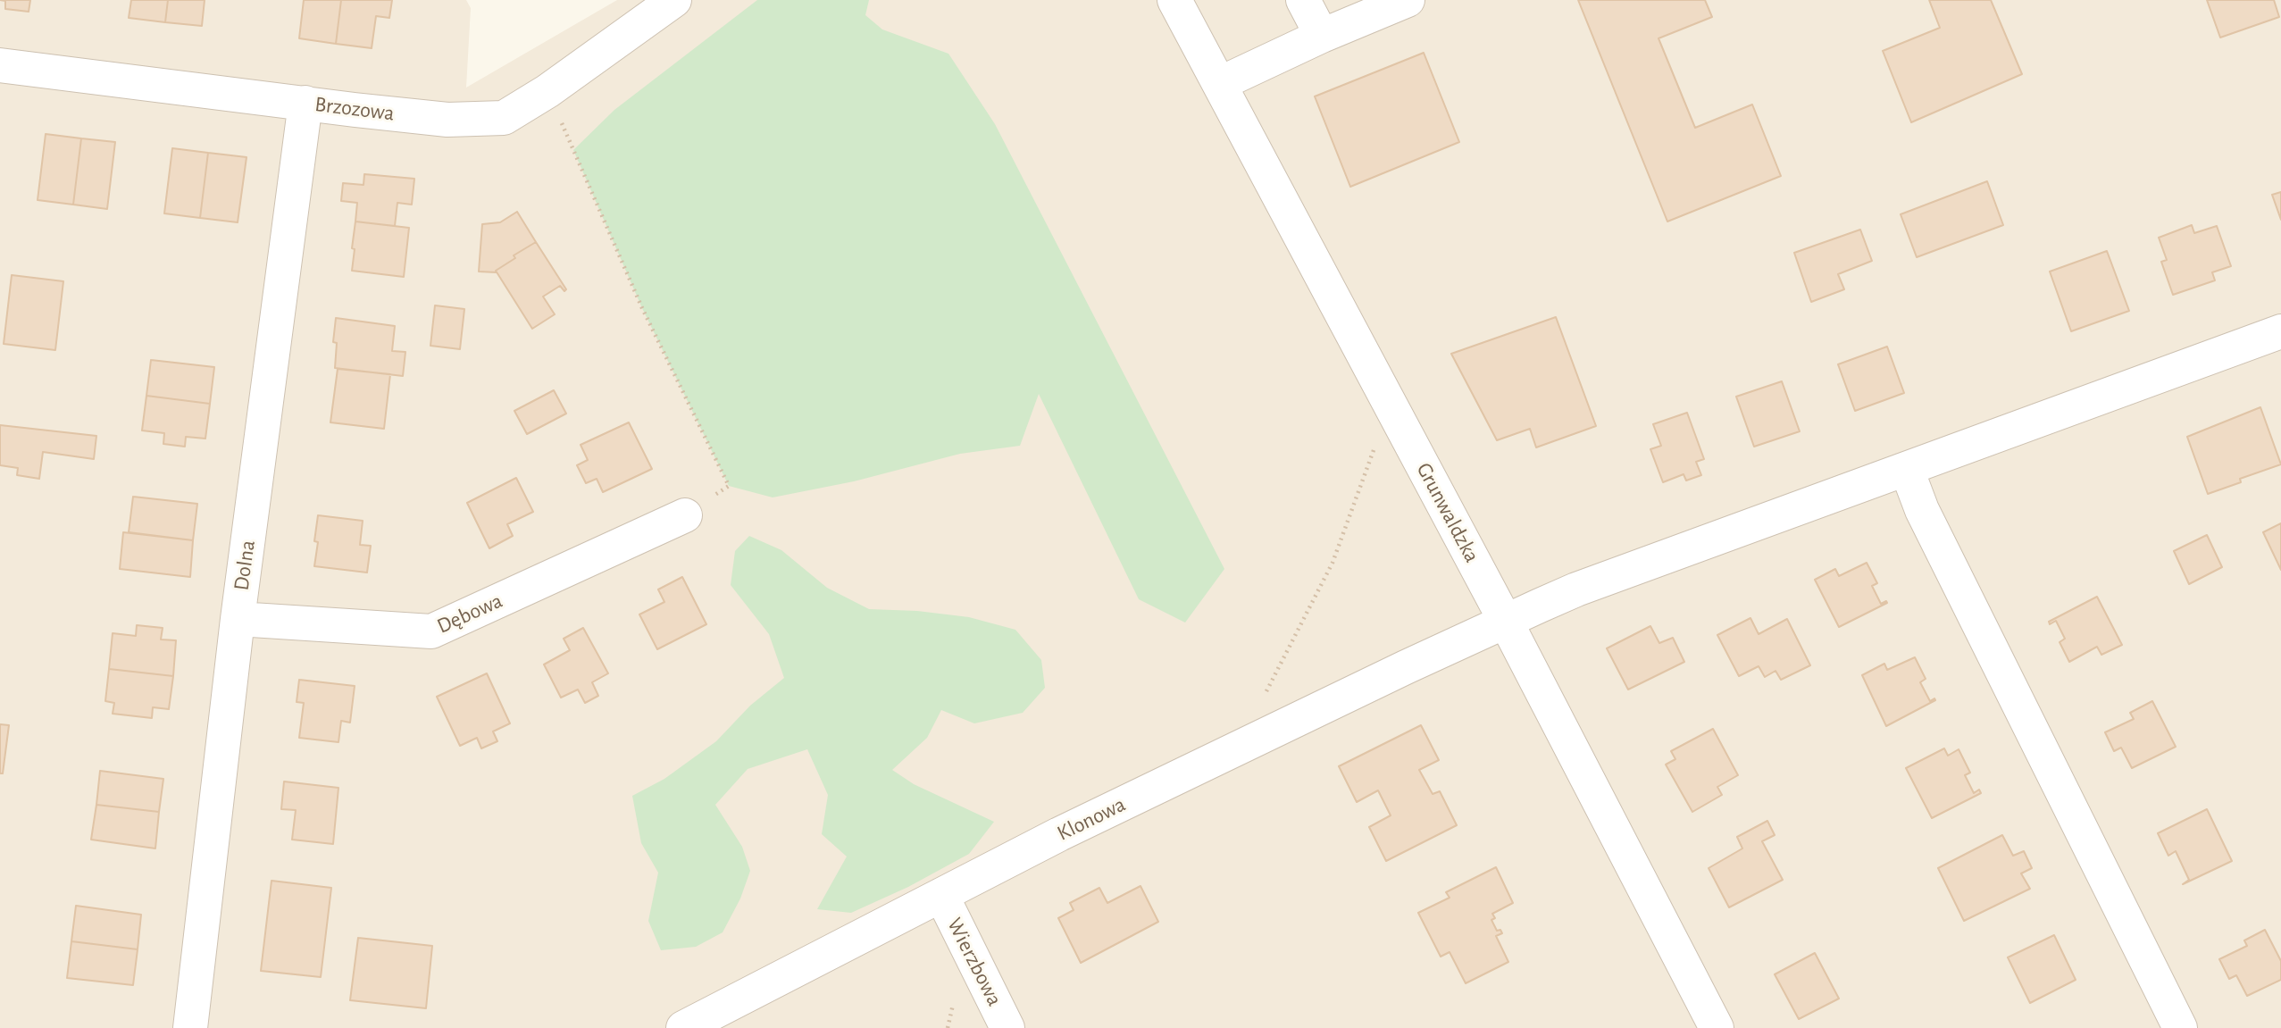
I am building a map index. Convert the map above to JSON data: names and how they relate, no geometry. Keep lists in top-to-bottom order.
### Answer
{
  "streets": {
    "street": [
      "Brzozowa",
      "Grunwaldzka",
      "Dolna",
      "Dębowa",
      "Klonowa",
      "Wierzbowa"
    ]
  },
  "crossings": [
    ["Brzozowa", "Dolna"],
    ["Grunwaldzka", "Klonowa"],
    ["Dolna", "Dębowa"],
    ["Klonowa", "Wierzbowa"]
  ]
}
